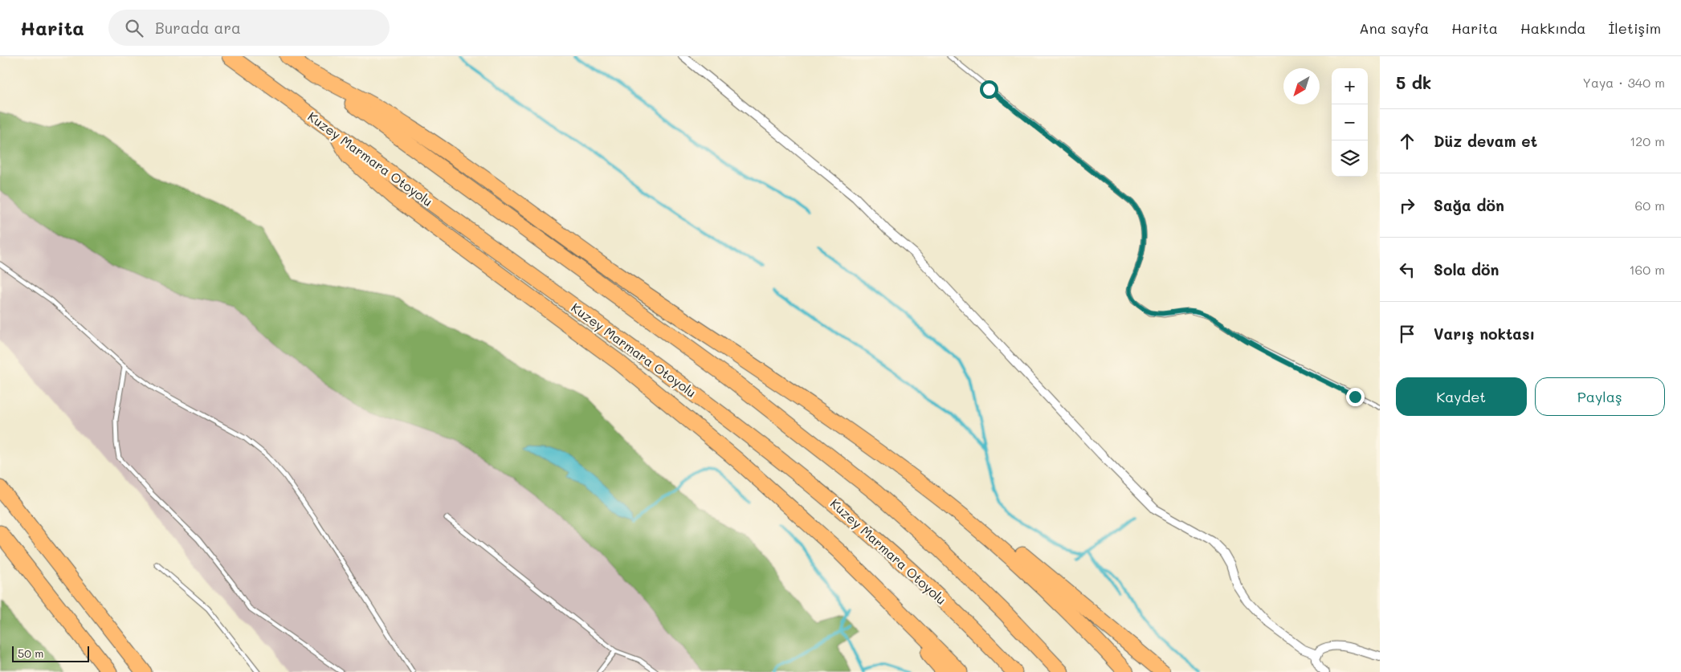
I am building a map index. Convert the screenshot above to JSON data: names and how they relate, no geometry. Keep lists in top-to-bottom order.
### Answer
{
  "streets": {
    "highway": ["Kuzey Marmara Otoyolu"]
  },
  "scale_bar": "50 m",
  "north": "bottom left",
  "page": {
    "header": "Harita",
    "search": "Burada ara",
    "nav": [
      "Ana sayfa",
      "Harita",
      "Hakkında",
      "İletişim"
    ],
    "heading": ["5 dk", "Yaya · 340 m"],
    "map_buttons": ["+", "−"],
    "list": [
      ["Düz devam et", "120 m"],
      ["Sağa dön", "60 m"],
      ["Sola dön", "160 m"],
      "Varış noktası"
    ],
    "buttons": ["Kaydet", "Paylaş"],
    "scale": "50 m"
  }
}
